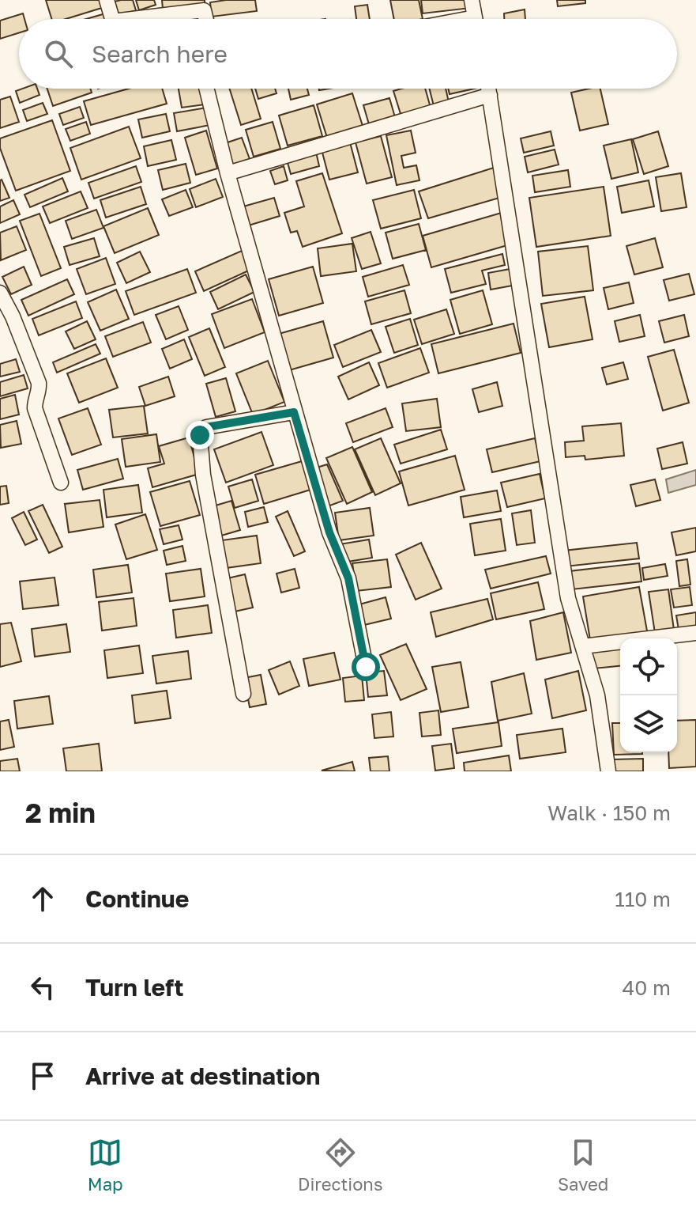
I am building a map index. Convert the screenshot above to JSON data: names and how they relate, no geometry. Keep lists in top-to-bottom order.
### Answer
{
  "page": {
    "search": "Search here",
    "heading": ["2 min", "Walk · 150 m"],
    "list": [
      ["Continue", "110 m"],
      ["Turn left", "40 m"],
      "Arrive at destination"
    ],
    "nav": ["Map", "Directions", "Saved"]
  }
}
